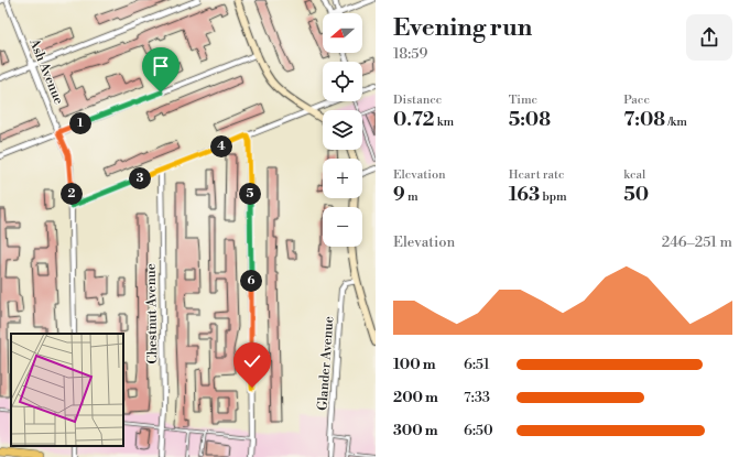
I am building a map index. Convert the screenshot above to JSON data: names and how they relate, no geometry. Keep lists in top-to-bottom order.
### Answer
{
  "streets": {
    "street": ["Ash Avenue", "Chestnut Avenue", "Glander Avenue"]
  },
  "north": "left",
  "page": {
    "heading": ["Evening run", "18:59"],
    "map_buttons": ["+", "−"],
    "stats": [
      ["Distance", "0.72 km"],
      ["Time", "5:08"],
      ["Pace", "7:08 /km"],
      ["Elevation", "9 m"],
      ["Heart rate", "163 bpm"],
      ["kcal", "50"]
    ],
    "pins": [
      "1",
      "4",
      "3",
      "2",
      "5",
      "6"
    ],
    "chart": ["Elevation", "246–251 m"],
    "list": [
      {
        "name": "100 m",
        "note": "6:51"
      },
      {
        "name": "200 m",
        "note": "7:33"
      },
      {
        "name": "300 m",
        "note": "6:50"
      }
    ]
  }
}
